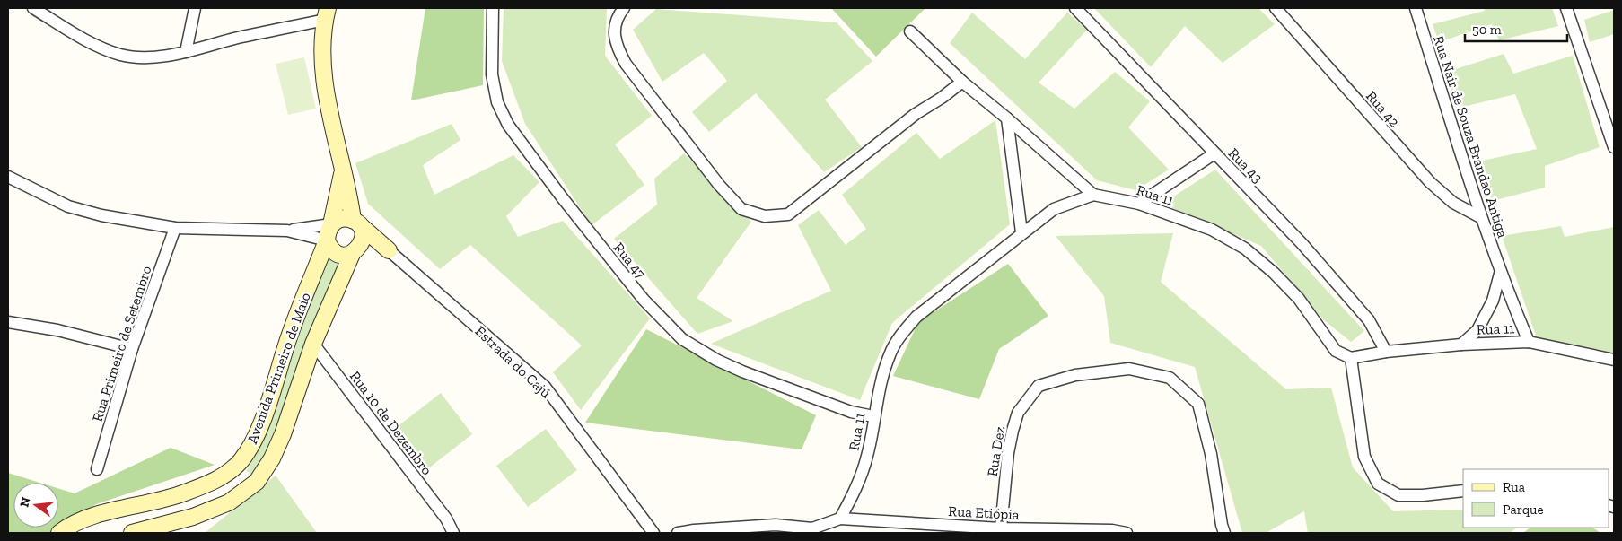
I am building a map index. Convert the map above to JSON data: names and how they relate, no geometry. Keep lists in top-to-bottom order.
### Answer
{
  "streets": {
    "main road": ["Estrada do Cajú", "Avenida Primeiro de Maio"],
    "street": [
      "Rua 42",
      "Rua Nair de Souza Brandao Antiga",
      "Rua 43",
      "Rua 11",
      "Rua 47",
      "Rua Primeiro de Setembro",
      "Rua 10 de Dezembro",
      "Rua Dez",
      "Rua Etiópia"
    ]
  },
  "crossings": [
    ["Rua 42", "Rua Nair de Souza Brandao Antiga"],
    ["Rua Nair de Souza Brandao Antiga", "Rua 11"],
    ["Rua 43", "Rua 11"],
    ["Rua 11", "Rua 47"],
    ["Rua 11", "Rua Etiópia"],
    ["Estrada do Cajú", "Avenida Primeiro de Maio"],
    ["Avenida Primeiro de Maio", "Rua 10 de Dezembro"],
    ["Rua Dez", "Rua Etiópia"]
  ],
  "legend": ["Rua", "Parque"],
  "scale_bar": "50 m",
  "north": "left"
}
